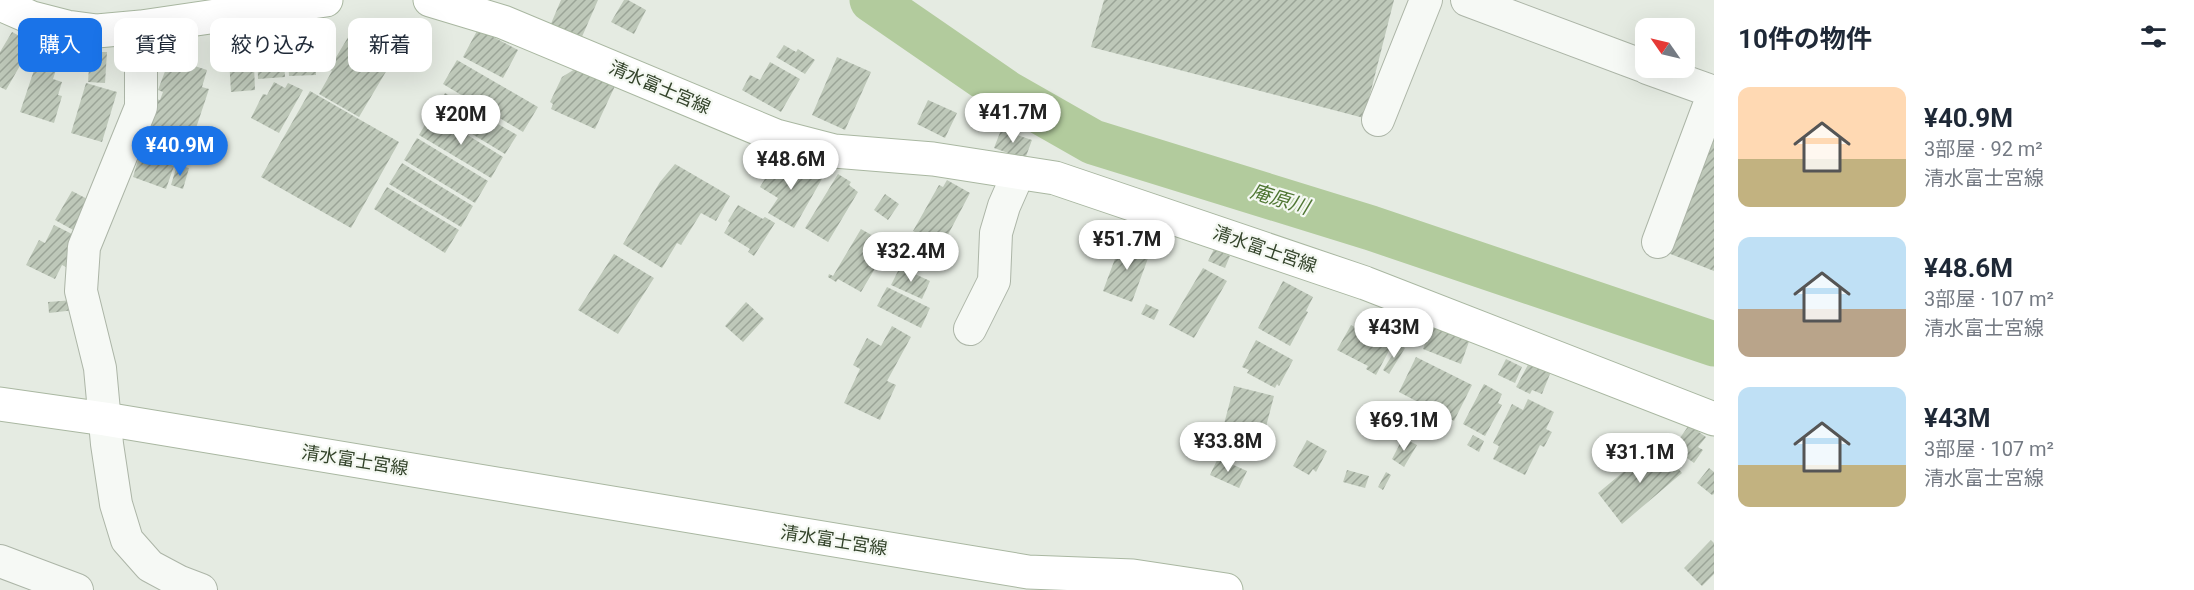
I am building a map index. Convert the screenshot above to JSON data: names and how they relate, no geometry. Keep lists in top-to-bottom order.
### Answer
{
  "streets": {
    "main road": ["清水富士宮線"]
  },
  "water": ["庵原川"],
  "north": "top left",
  "page": {
    "heading": "10件の物件",
    "chip": [
      "購入",
      "賃貸",
      "絞り込み",
      "新着"
    ],
    "list": [
      {
        "name": "¥40.9M",
        "note": "3部屋 · 92 m² · 清水富士宮線"
      },
      {
        "name": "¥48.6M",
        "note": "3部屋 · 107 m² · 清水富士宮線"
      },
      {
        "name": "¥43M",
        "note": "3部屋 · 107 m² · 清水富士宮線"
      }
    ],
    "price": [
      "¥41.7M",
      "¥20M",
      "¥40.9M",
      "¥48.6M",
      "¥51.7M",
      "¥32.4M",
      "¥43M",
      "¥69.1M",
      "¥33.8M",
      "¥31.1M"
    ]
  }
}
